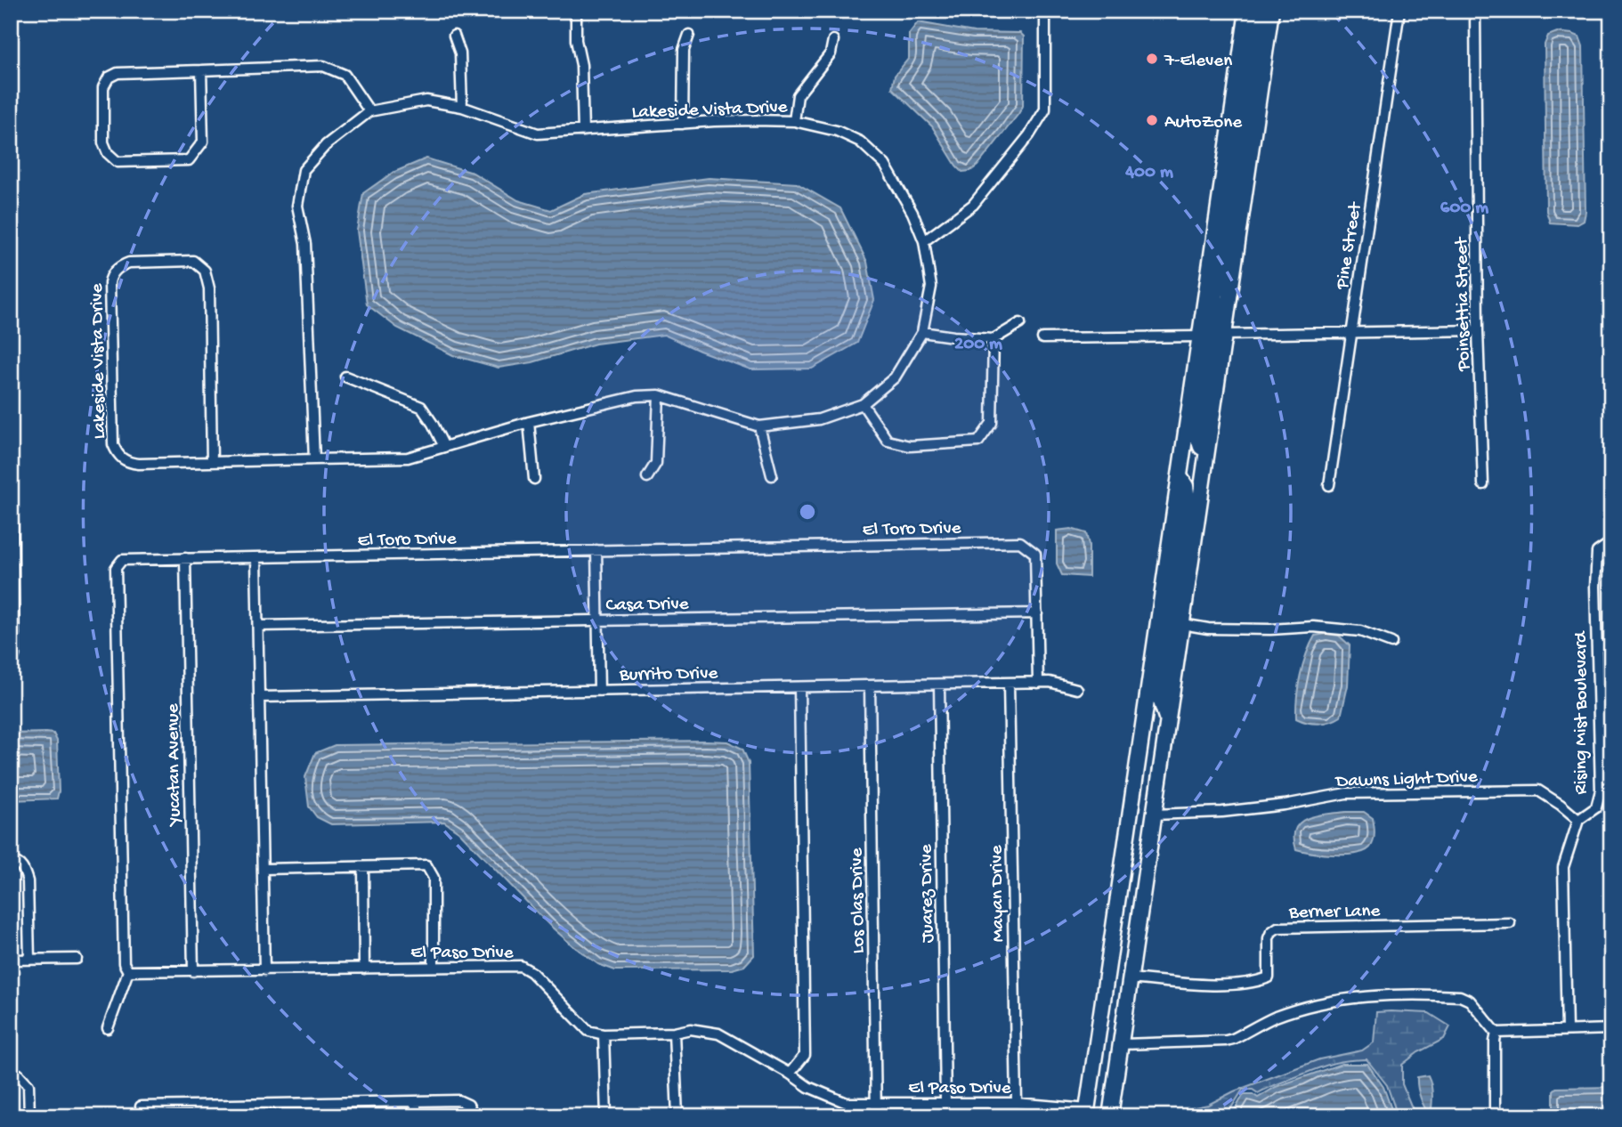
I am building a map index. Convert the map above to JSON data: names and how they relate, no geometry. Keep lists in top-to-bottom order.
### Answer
{
  "streets": {
    "street": [
      "Lakeside Vista Drive",
      "Pine Street",
      "Poinsettia Street",
      "El Toro Drive",
      "Casa Drive",
      "Burrito Drive",
      "Rising Mist Boulevard",
      "Yucatan Avenue",
      "Dawns Light Drive",
      "Juarez Drive",
      "Mayan Drive",
      "Los Olas Drive",
      "Berner Lane",
      "El Paso Drive"
    ]
  },
  "crossings": [
    ["El Toro Drive", "Casa Drive"],
    ["El Toro Drive", "Burrito Drive"],
    ["El Toro Drive", "Yucatan Avenue"],
    ["El Toro Drive", "El Paso Drive"],
    ["Burrito Drive", "Juarez Drive"],
    ["Burrito Drive", "Mayan Drive"],
    ["Burrito Drive", "Los Olas Drive"],
    ["Rising Mist Boulevard", "Dawns Light Drive"],
    ["Yucatan Avenue", "El Paso Drive"],
    ["Juarez Drive", "El Paso Drive"],
    ["Mayan Drive", "El Paso Drive"],
    ["Los Olas Drive", "El Paso Drive"]
  ],
  "places": ["7-Eleven", "AutoZone"],
  "rings": ["400 m", "600 m", "200 m"]
}
